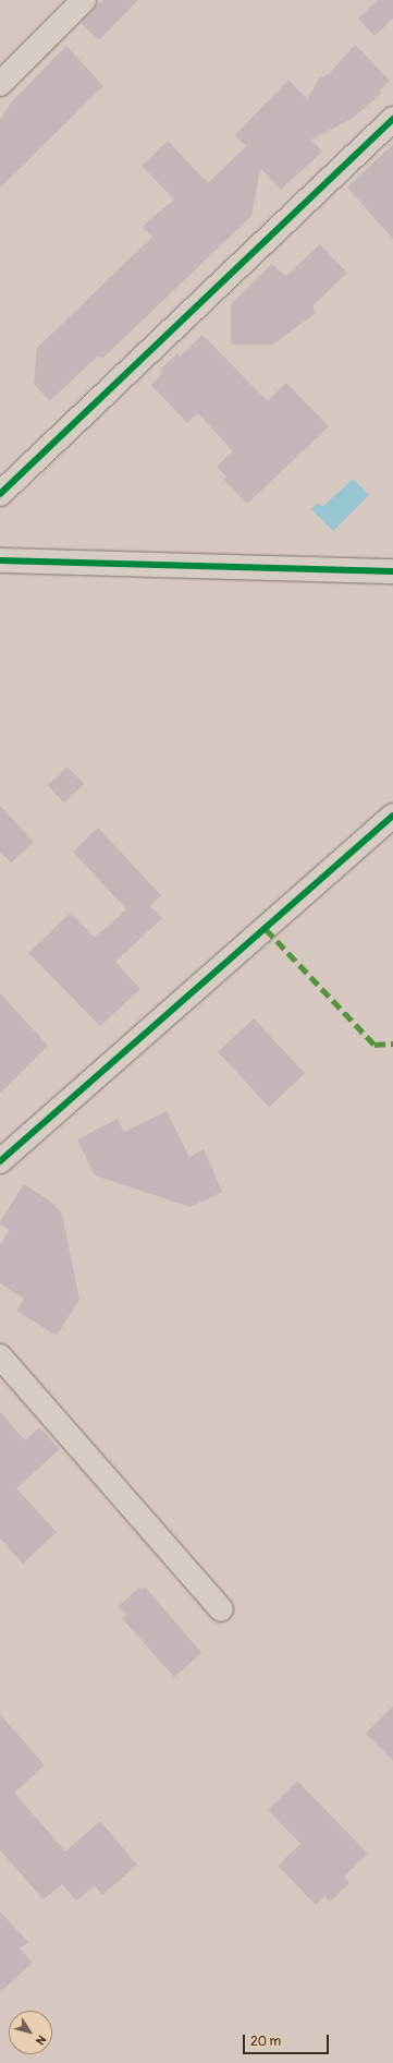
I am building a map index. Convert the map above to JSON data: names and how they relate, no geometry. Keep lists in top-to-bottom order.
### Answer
{
  "scale_bar": "20 m",
  "north": "bottom right"
}
